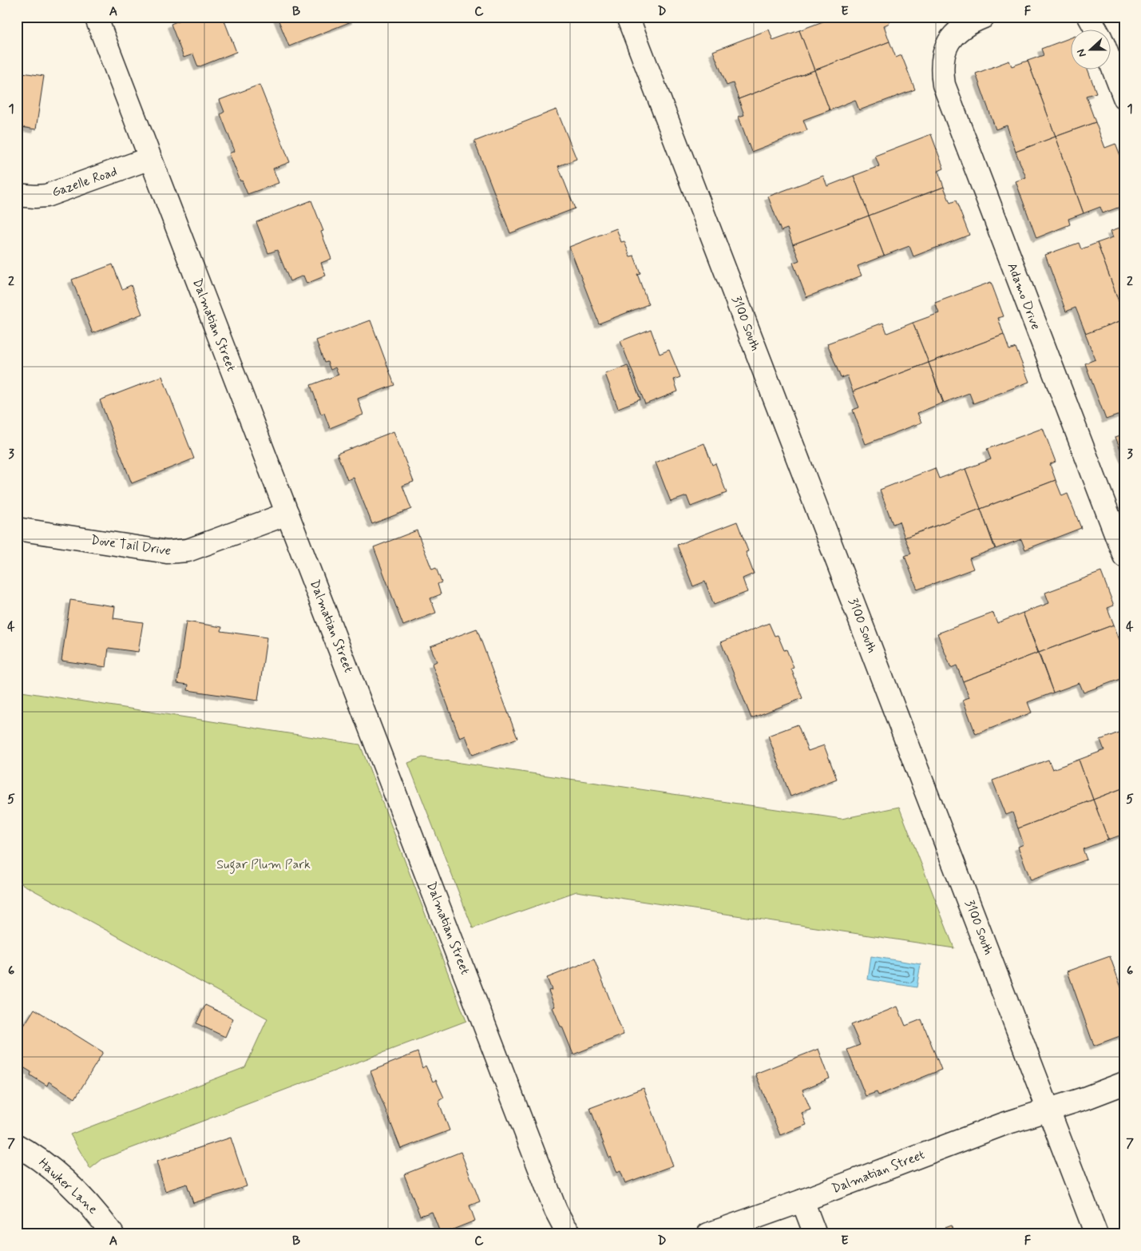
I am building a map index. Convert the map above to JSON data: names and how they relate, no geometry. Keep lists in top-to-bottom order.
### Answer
{
  "streets": {
    "street": [
      "Gazelle Road",
      "Adamo Drive",
      "3100 South",
      "Dalmatian Street",
      "Dove Tail Drive",
      "Hawker Lane"
    ]
  },
  "crossings": [
    ["Gazelle Road", "Dalmatian Street"],
    ["3100 South", "Dalmatian Street"],
    ["Dalmatian Street", "Dove Tail Drive"]
  ],
  "parks": ["Sugar Plum Park"],
  "north": "left",
  "grid": {
    "columns": [
      "A",
      "B",
      "C",
      "D",
      "E",
      "F"
    ],
    "rows": [
      "1",
      "2",
      "3",
      "4",
      "5",
      "6",
      "7"
    ]
  }
}
